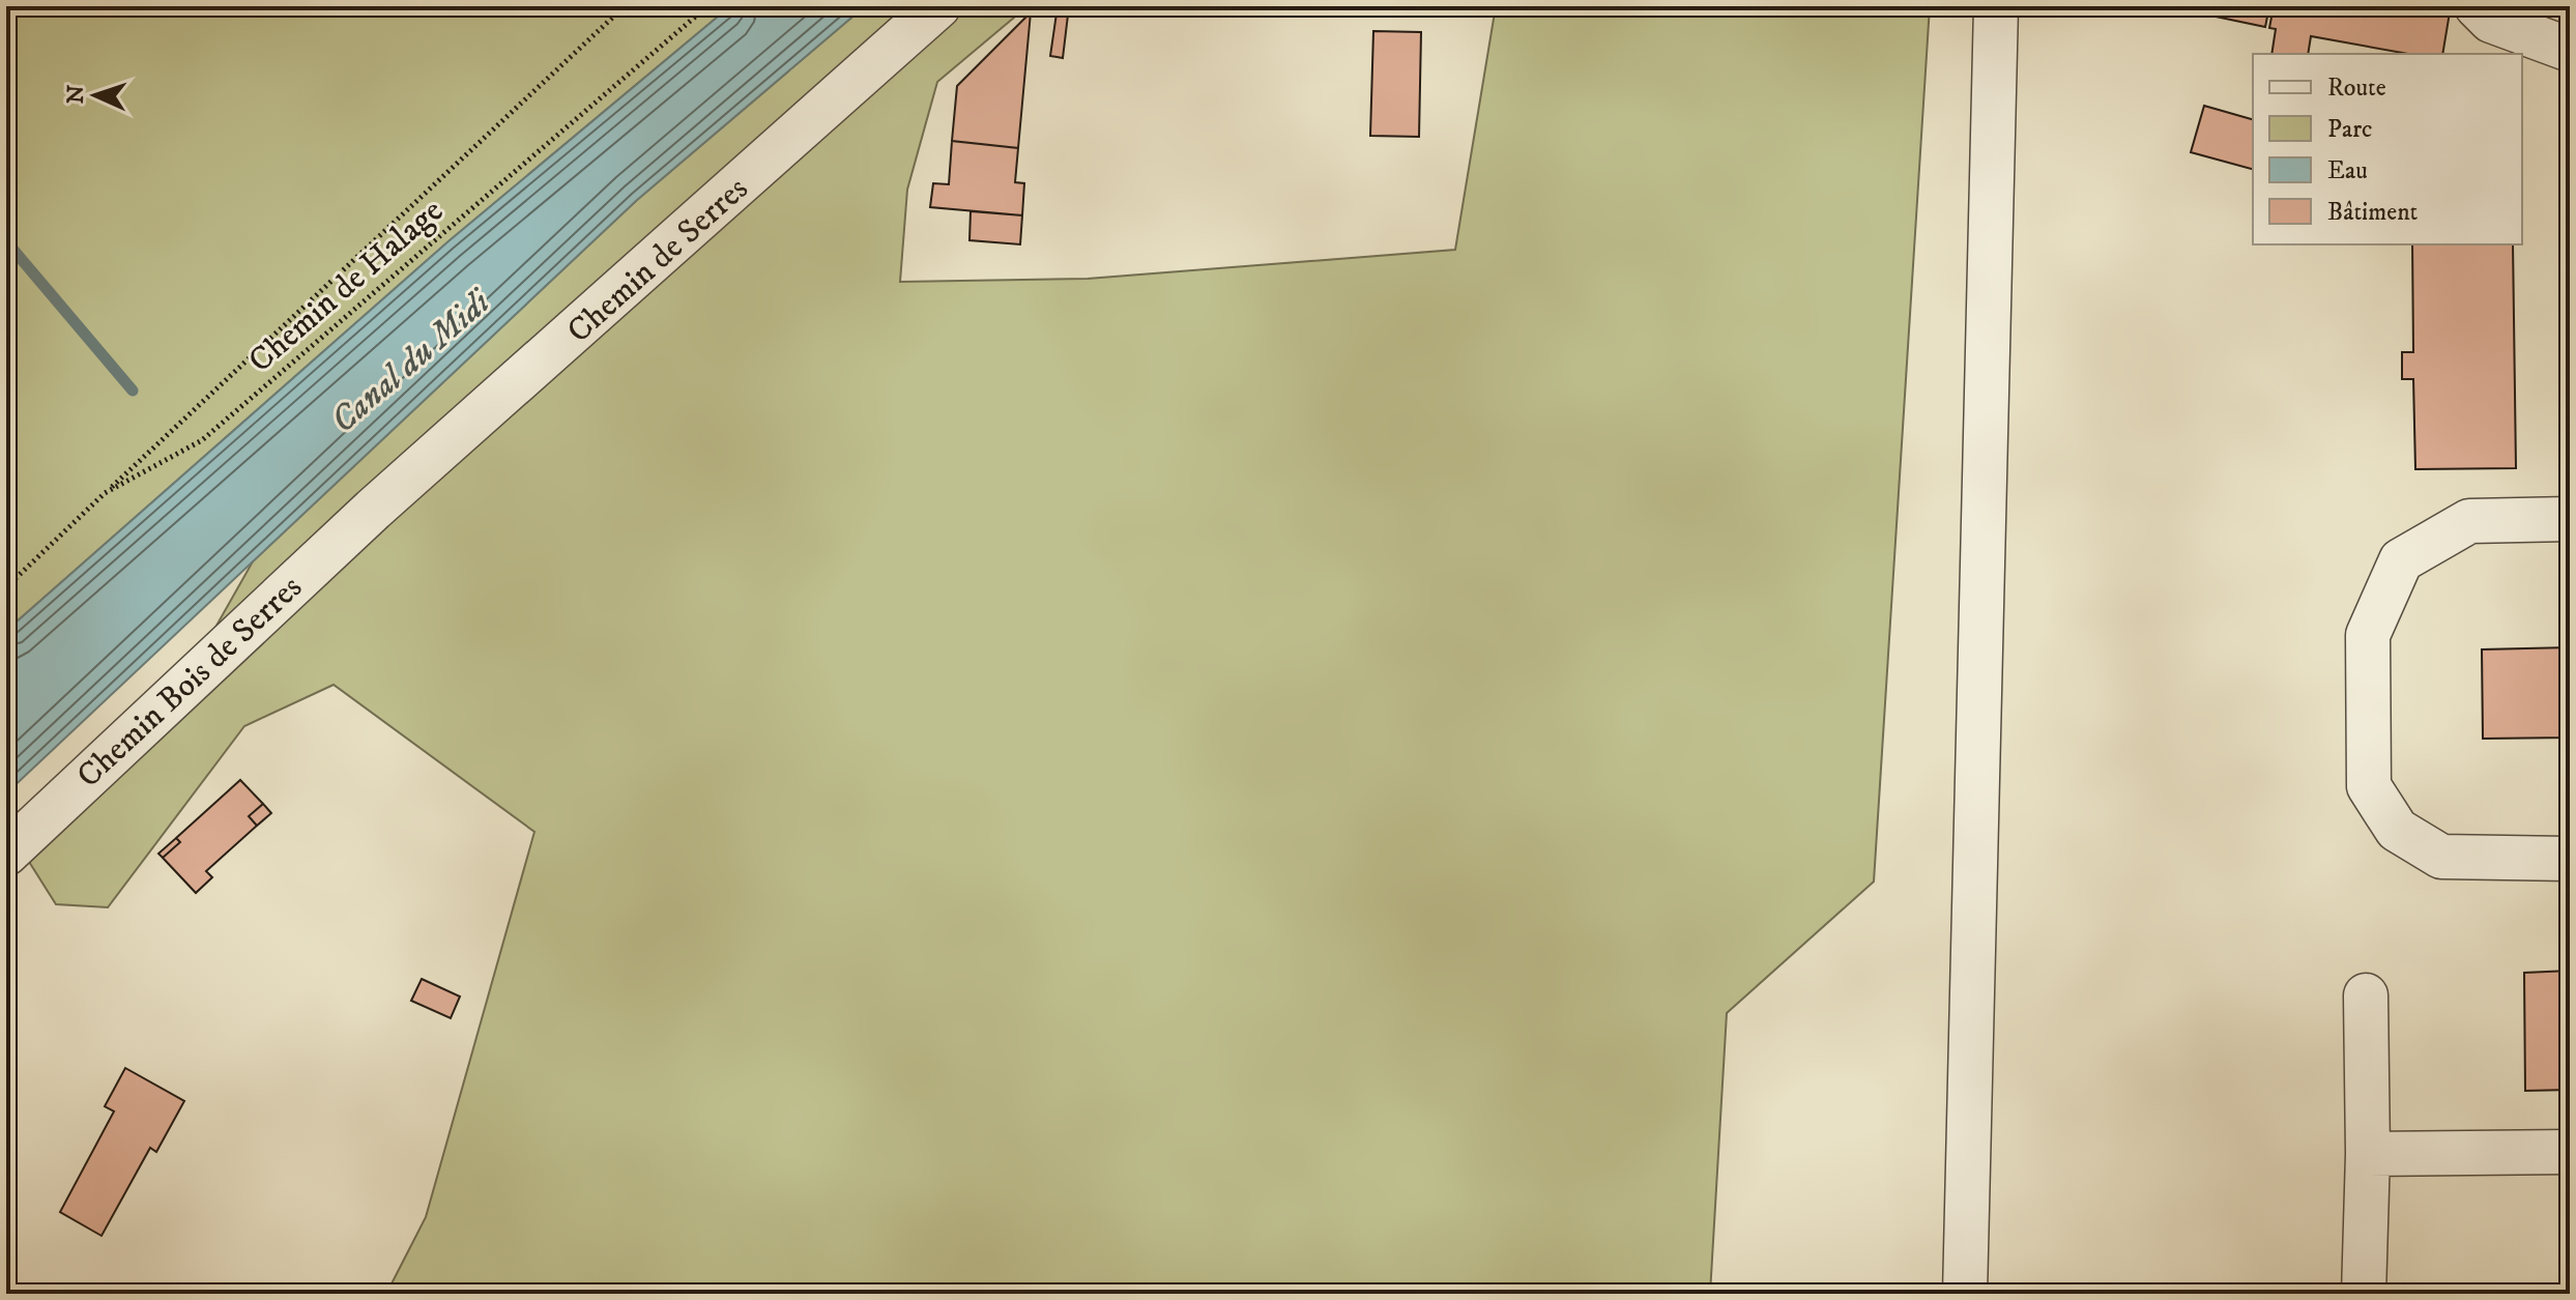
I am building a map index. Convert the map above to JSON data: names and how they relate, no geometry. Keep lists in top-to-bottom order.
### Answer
{
  "streets": {
    "street": ["Chemin de Serres", "Chemin Bois de Serres"],
    "path": ["Chemin de Halage"]
  },
  "crossings": [
    ["Chemin de Serres", "Chemin Bois de Serres"]
  ],
  "water": ["Canal du Midi"],
  "legend": [
    "Route",
    "Parc",
    "Eau",
    "Bâtiment"
  ],
  "north": "left"
}
